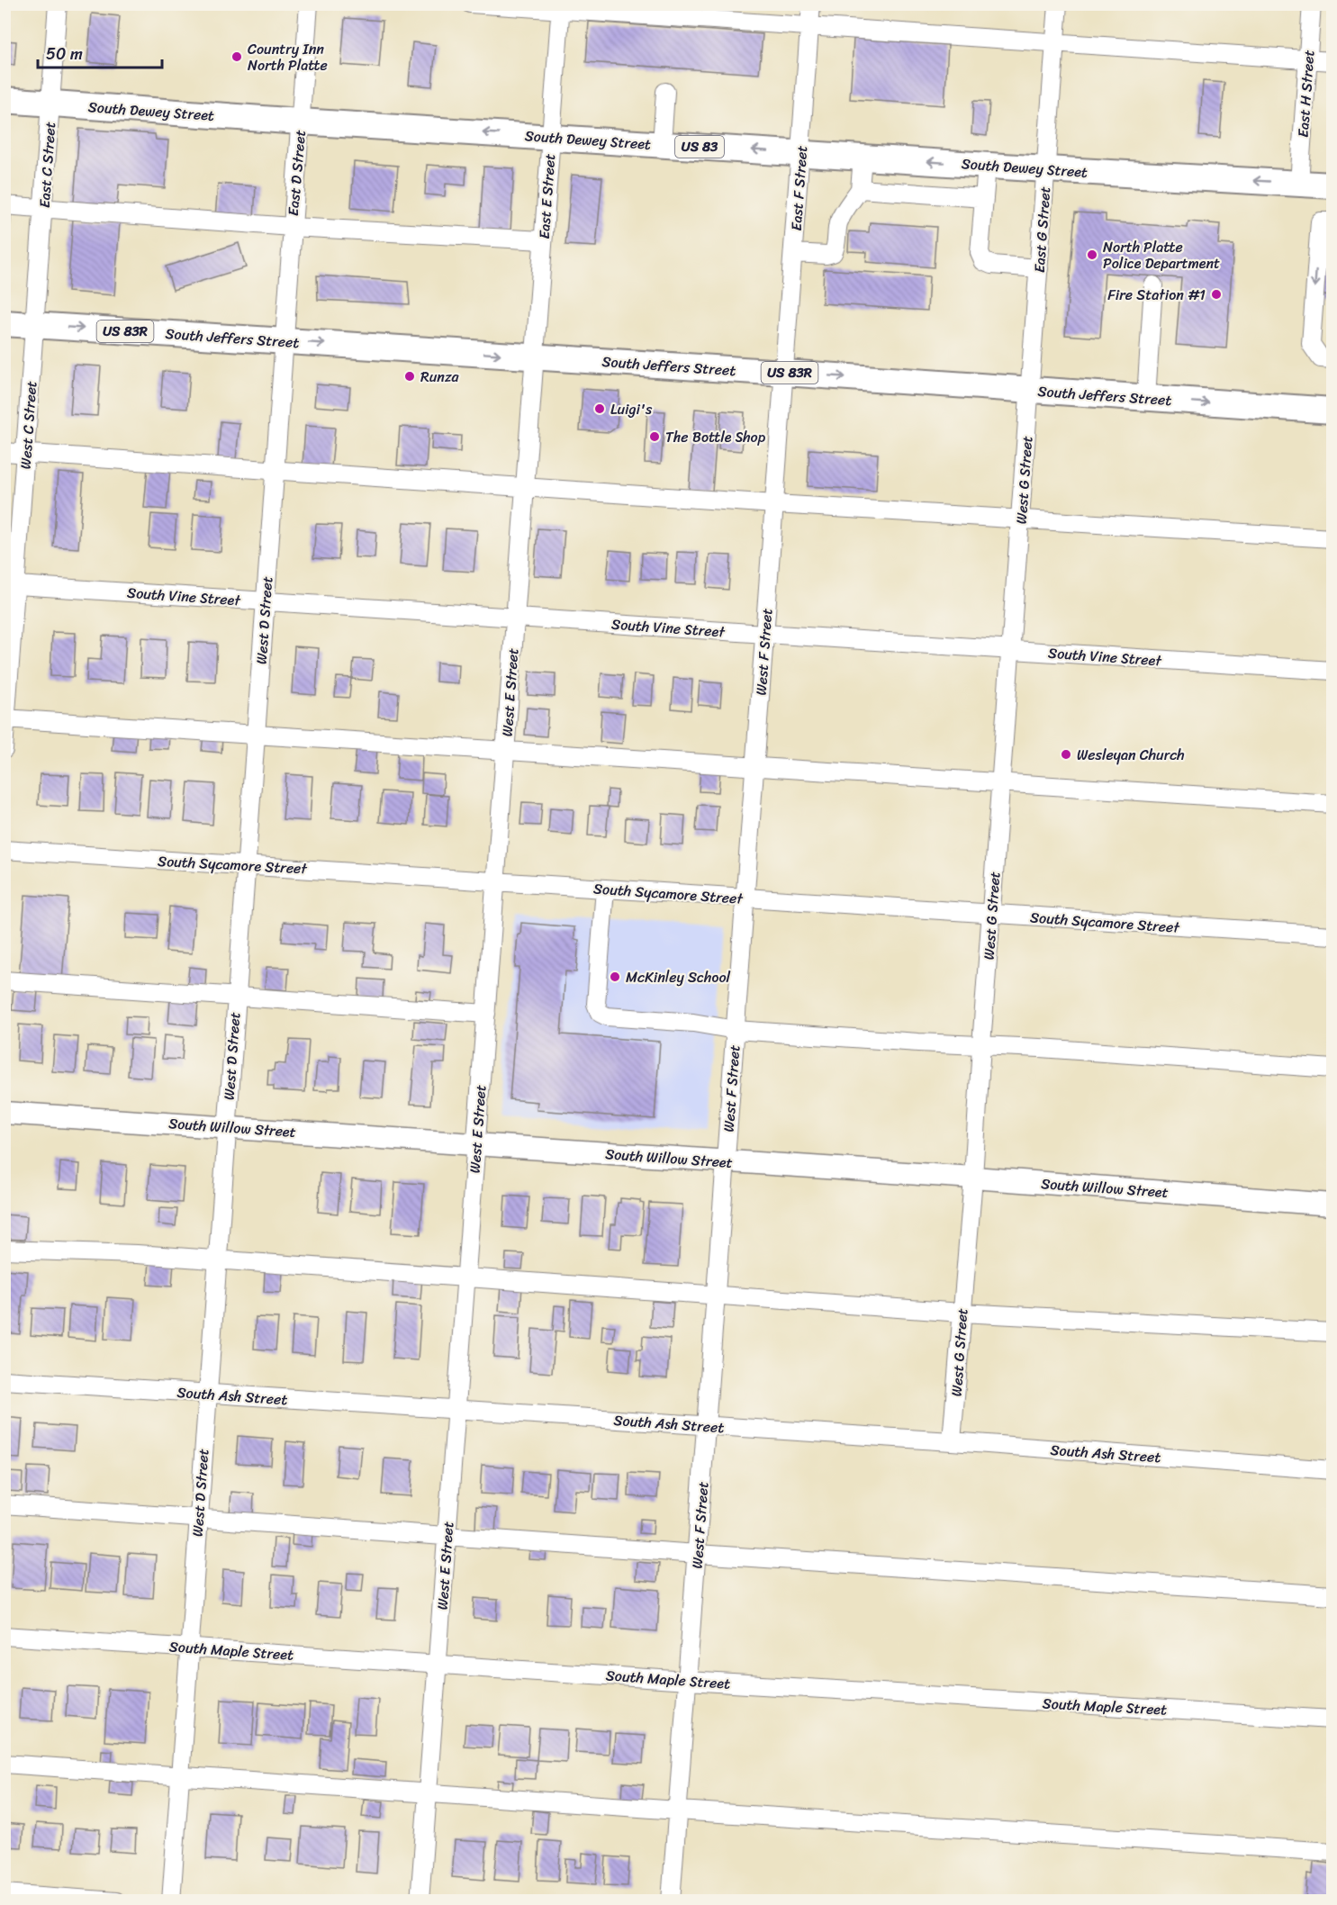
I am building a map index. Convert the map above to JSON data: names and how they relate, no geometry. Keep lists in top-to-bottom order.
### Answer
{
  "streets": {
    "highway": [
      "South Dewey Street",
      "US 83",
      "US 83R",
      "South Jeffers Street"
    ],
    "main road": ["South Willow Street"],
    "street": [
      "East H Street",
      "East C Street",
      "East D Street",
      "East F Street",
      "East E Street",
      "East G Street",
      "West C Street",
      "West G Street",
      "South Vine Street",
      "West D Street",
      "West F Street",
      "West E Street",
      "South Sycamore Street",
      "South Ash Street",
      "South Maple Street"
    ]
  },
  "crossings": [
    ["East H Street", "South Dewey Street"],
    ["South Dewey Street", "East C Street"],
    ["South Dewey Street", "East D Street"],
    ["South Dewey Street", "East F Street"],
    ["South Dewey Street", "East E Street"],
    ["South Dewey Street", "East G Street"],
    ["East C Street", "South Jeffers Street"],
    ["East C Street", "West C Street"],
    ["East D Street", "South Jeffers Street"],
    ["East D Street", "West D Street"],
    ["East F Street", "South Jeffers Street"],
    ["East F Street", "West F Street"],
    ["East E Street", "South Jeffers Street"],
    ["East E Street", "West E Street"],
    ["East G Street", "South Jeffers Street"],
    ["East G Street", "West G Street"],
    ["South Jeffers Street", "West C Street"],
    ["South Jeffers Street", "West G Street"],
    ["South Jeffers Street", "West D Street"],
    ["South Jeffers Street", "West F Street"],
    ["South Jeffers Street", "West E Street"],
    ["West C Street", "South Vine Street"],
    ["West G Street", "South Vine Street"],
    ["West G Street", "South Sycamore Street"],
    ["West G Street", "South Willow Street"],
    ["West G Street", "South Ash Street"],
    ["South Vine Street", "West D Street"],
    ["South Vine Street", "West F Street"],
    ["South Vine Street", "West E Street"],
    ["West D Street", "South Sycamore Street"],
    ["West D Street", "South Willow Street"],
    ["West D Street", "South Ash Street"],
    ["West D Street", "South Maple Street"],
    ["West F Street", "South Sycamore Street"],
    ["West F Street", "South Willow Street"],
    ["West F Street", "South Ash Street"],
    ["West F Street", "South Maple Street"],
    ["West E Street", "South Sycamore Street"],
    ["West E Street", "South Willow Street"],
    ["West E Street", "South Ash Street"],
    ["West E Street", "South Maple Street"]
  ],
  "one_way": ["South Dewey Street", "South Jeffers Street"],
  "places": [
    "Country Inn North Platte",
    "North Platte Police Department",
    "Fire Station #1",
    "Runza",
    "Luigi's",
    "The Bottle Shop",
    "Wesleyan Church",
    "McKinley School"
  ],
  "scale_bar": "50 m"
}
